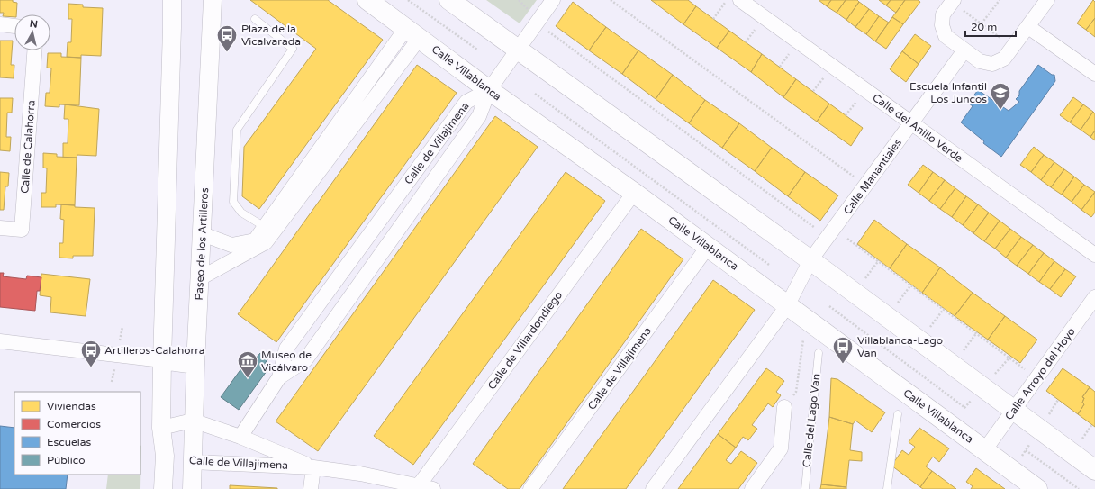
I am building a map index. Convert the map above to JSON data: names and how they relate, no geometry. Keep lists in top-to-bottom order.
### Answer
{
  "streets": {
    "main road": ["Calle Villablanca"],
    "street": [
      "Calle del Anillo Verde",
      "Calle de Villajimena",
      "Calle de Calahorra",
      "Calle Manantiales",
      "Paseo de los Artilleros",
      "Calle de Villardondiego",
      "Calle Arroyo del Hoyo"
    ],
    "lane": ["Calle del Lago Van"]
  },
  "crossings": [
    ["Calle Villablanca", "Calle de Villajimena"],
    ["Calle Villablanca", "Calle Manantiales"],
    ["Calle Villablanca", "Calle de Villardondiego"],
    ["Calle Villablanca", "Calle Arroyo del Hoyo"],
    ["Calle del Anillo Verde", "Calle Manantiales"],
    ["Calle de Villajimena", "Paseo de los Artilleros"],
    ["Calle de Villajimena", "Calle de Villardondiego"]
  ],
  "places": {
    "bus stop": ["Plaza de la Vicalvarada", "Villablanca-Lago Van", "Artilleros-Calahorra"],
    "school or university": ["Escuela Infantil Los Juncos"],
    "museum": ["Museo de Vicálvaro"]
  },
  "legend": [
    "Viviendas",
    "Comercios",
    "Escuelas",
    "Público"
  ],
  "scale_bar": "20 m",
  "north": "top"
}
